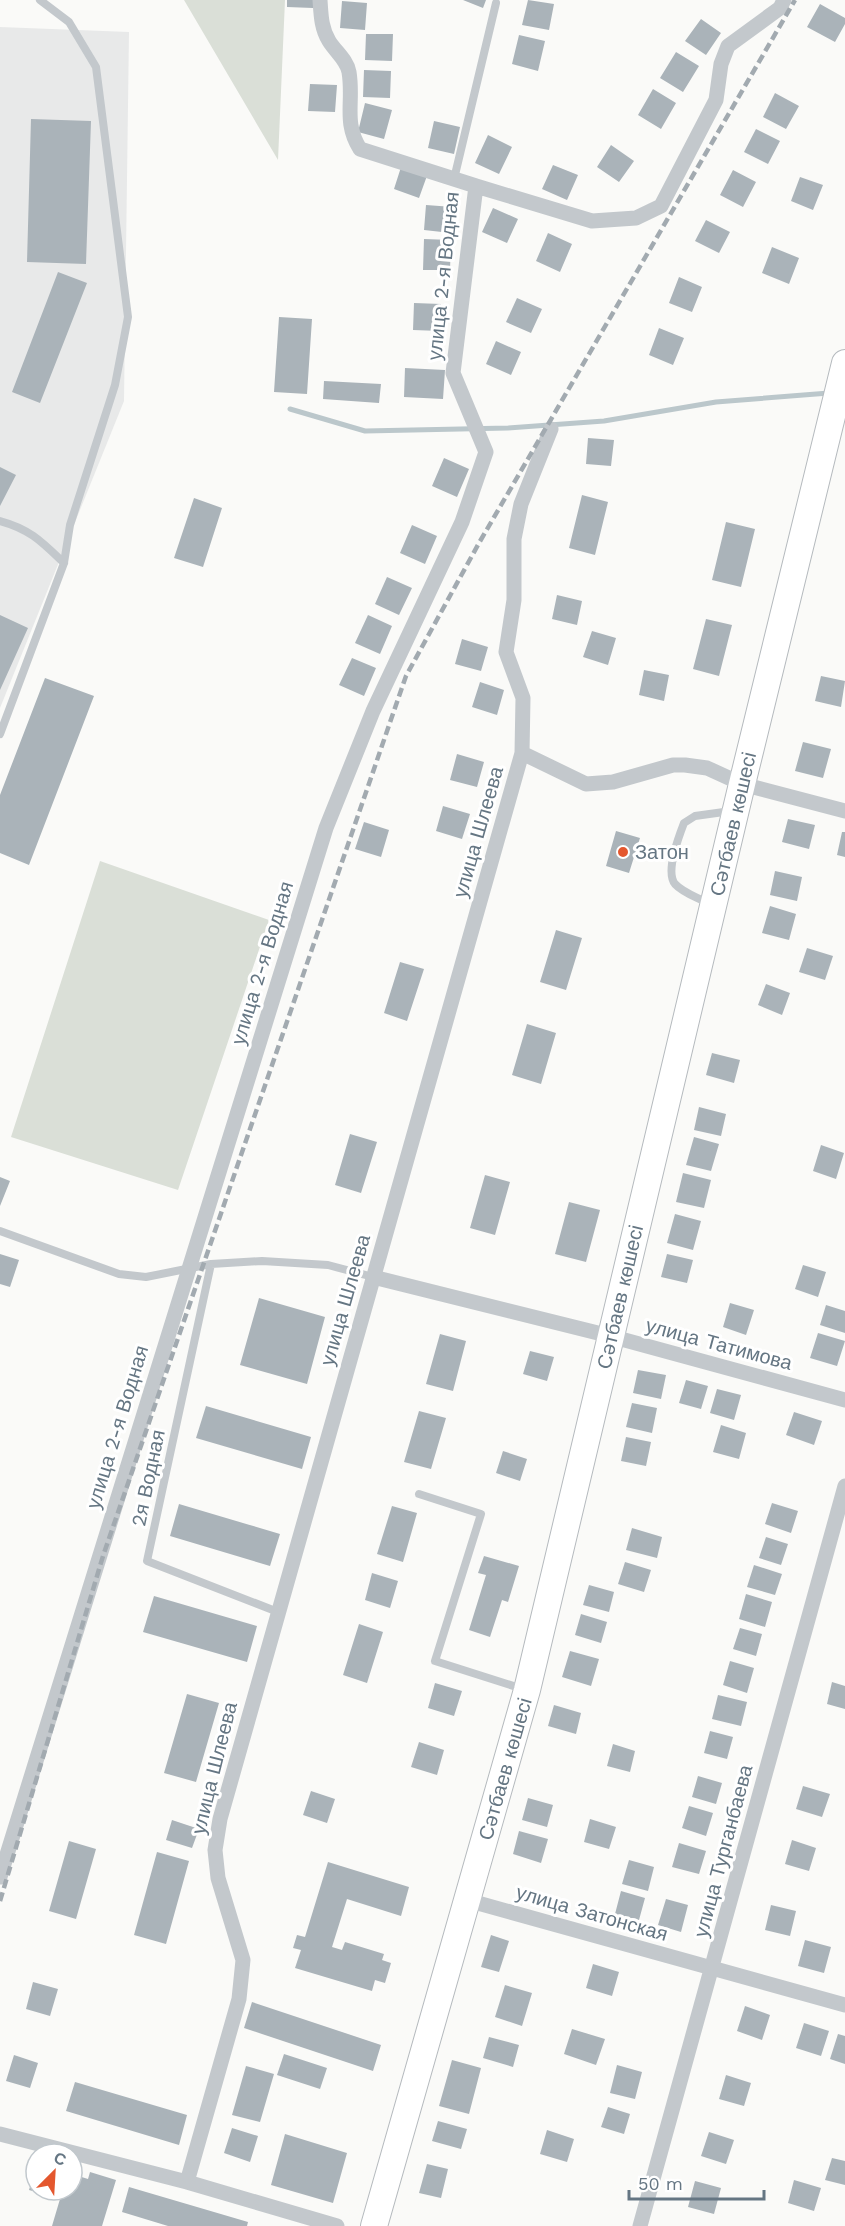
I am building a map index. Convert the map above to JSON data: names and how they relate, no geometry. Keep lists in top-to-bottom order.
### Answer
{
  "streets": {
    "main road": ["Сәтбаев көшесі"],
    "street": [
      "улица 2-я Водная",
      "улица Шлеева",
      "улица Татимова",
      "улица Турганбаева",
      "улица Затонская"
    ],
    "lane": ["2я Водная"]
  },
  "crossings": [
    ["Сәтбаев көшесі", "улица Татимова"],
    ["Сәтбаев көшесі", "улица Затонская"],
    ["улица Шлеева", "улица Татимова"],
    ["улица Шлеева", "2я Водная"],
    ["улица Турганбаева", "улица Затонская"]
  ],
  "places": ["Затон"],
  "scale_bar": "50 m",
  "north": "top right"
}
